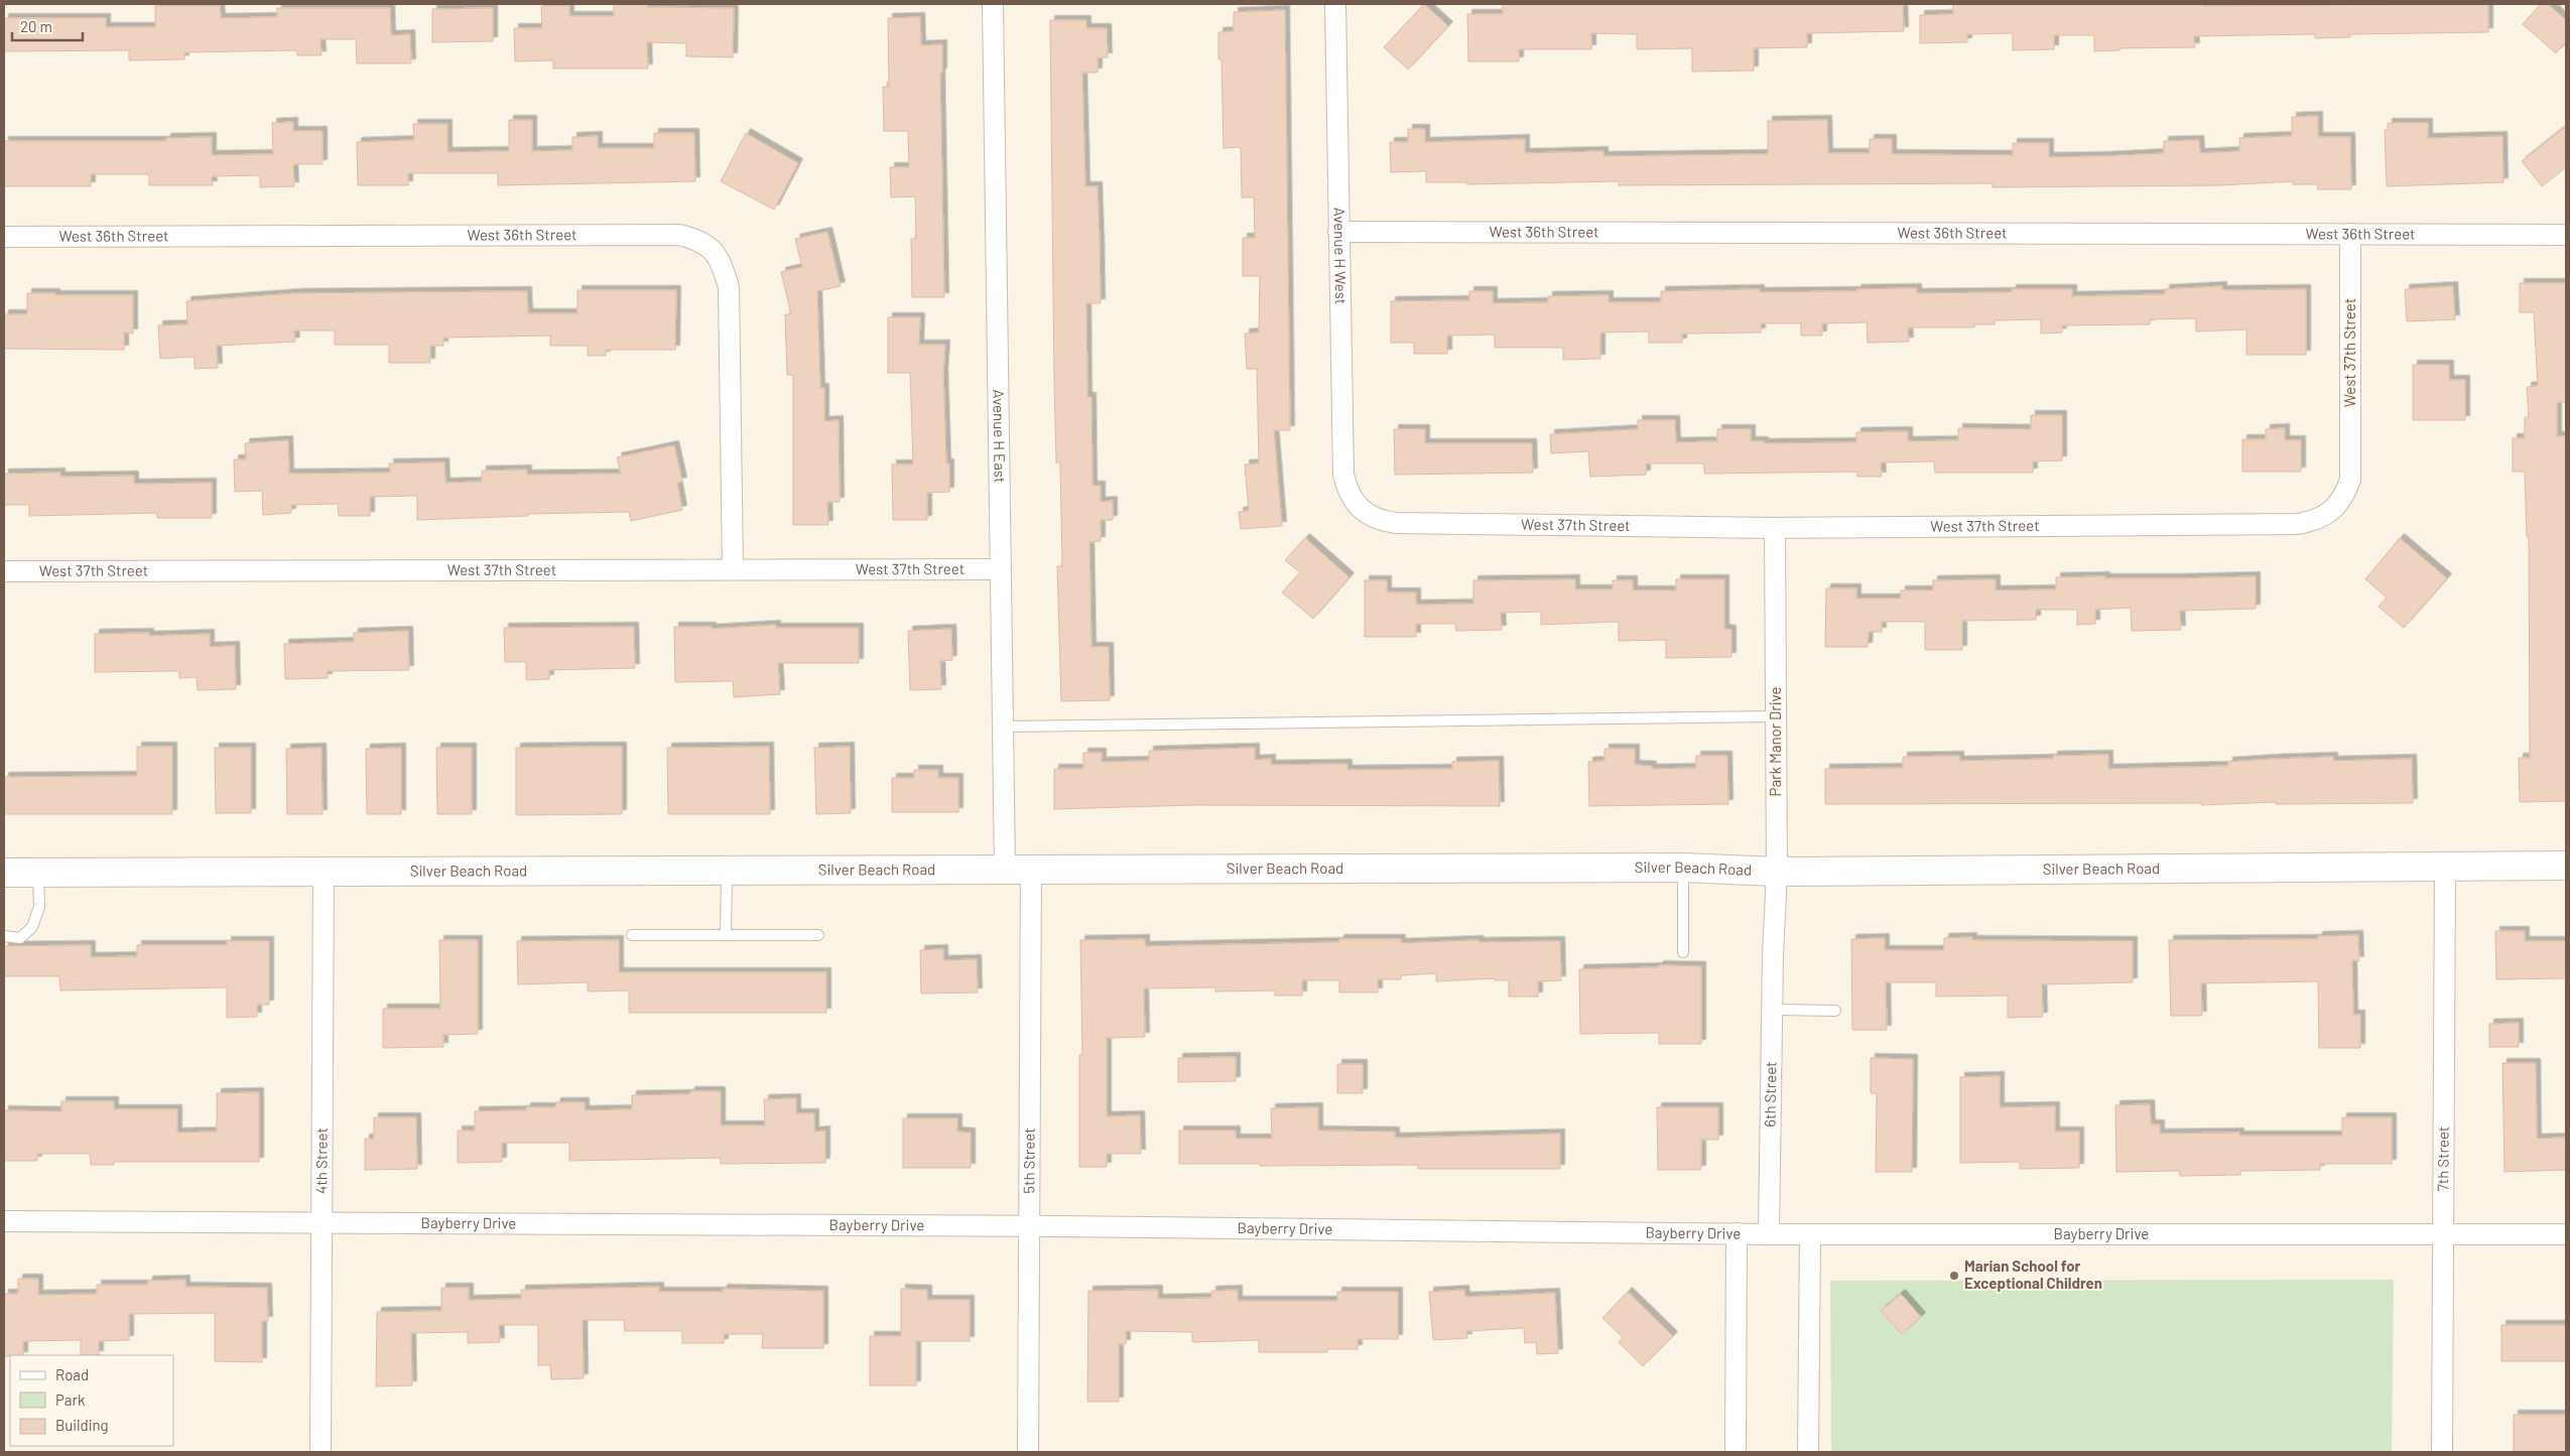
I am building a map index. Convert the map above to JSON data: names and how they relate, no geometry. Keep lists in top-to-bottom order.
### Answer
{
  "streets": {
    "street": [
      "West 36th Street",
      "Avenue H West",
      "West 37th Street",
      "Avenue H East",
      "Park Manor Drive",
      "Silver Beach Road",
      "6th Street",
      "7th Street",
      "4th Street",
      "5th Street",
      "Bayberry Drive"
    ]
  },
  "crossings": [
    ["West 36th Street", "Avenue H West"],
    ["West 36th Street", "West 37th Street"],
    ["Avenue H West", "West 37th Street"],
    ["West 37th Street", "Avenue H East"],
    ["West 37th Street", "Park Manor Drive"],
    ["Avenue H East", "Silver Beach Road"],
    ["Avenue H East", "5th Street"],
    ["Park Manor Drive", "Silver Beach Road"],
    ["Park Manor Drive", "6th Street"],
    ["Silver Beach Road", "7th Street"],
    ["Silver Beach Road", "4th Street"],
    ["Silver Beach Road", "5th Street"],
    ["6th Street", "Bayberry Drive"],
    ["7th Street", "Bayberry Drive"],
    ["4th Street", "Bayberry Drive"],
    ["5th Street", "Bayberry Drive"]
  ],
  "places": ["Marian School for Exceptional Children"],
  "legend": ["Road", "Park", "Building"],
  "scale_bar": "20 m"
}
